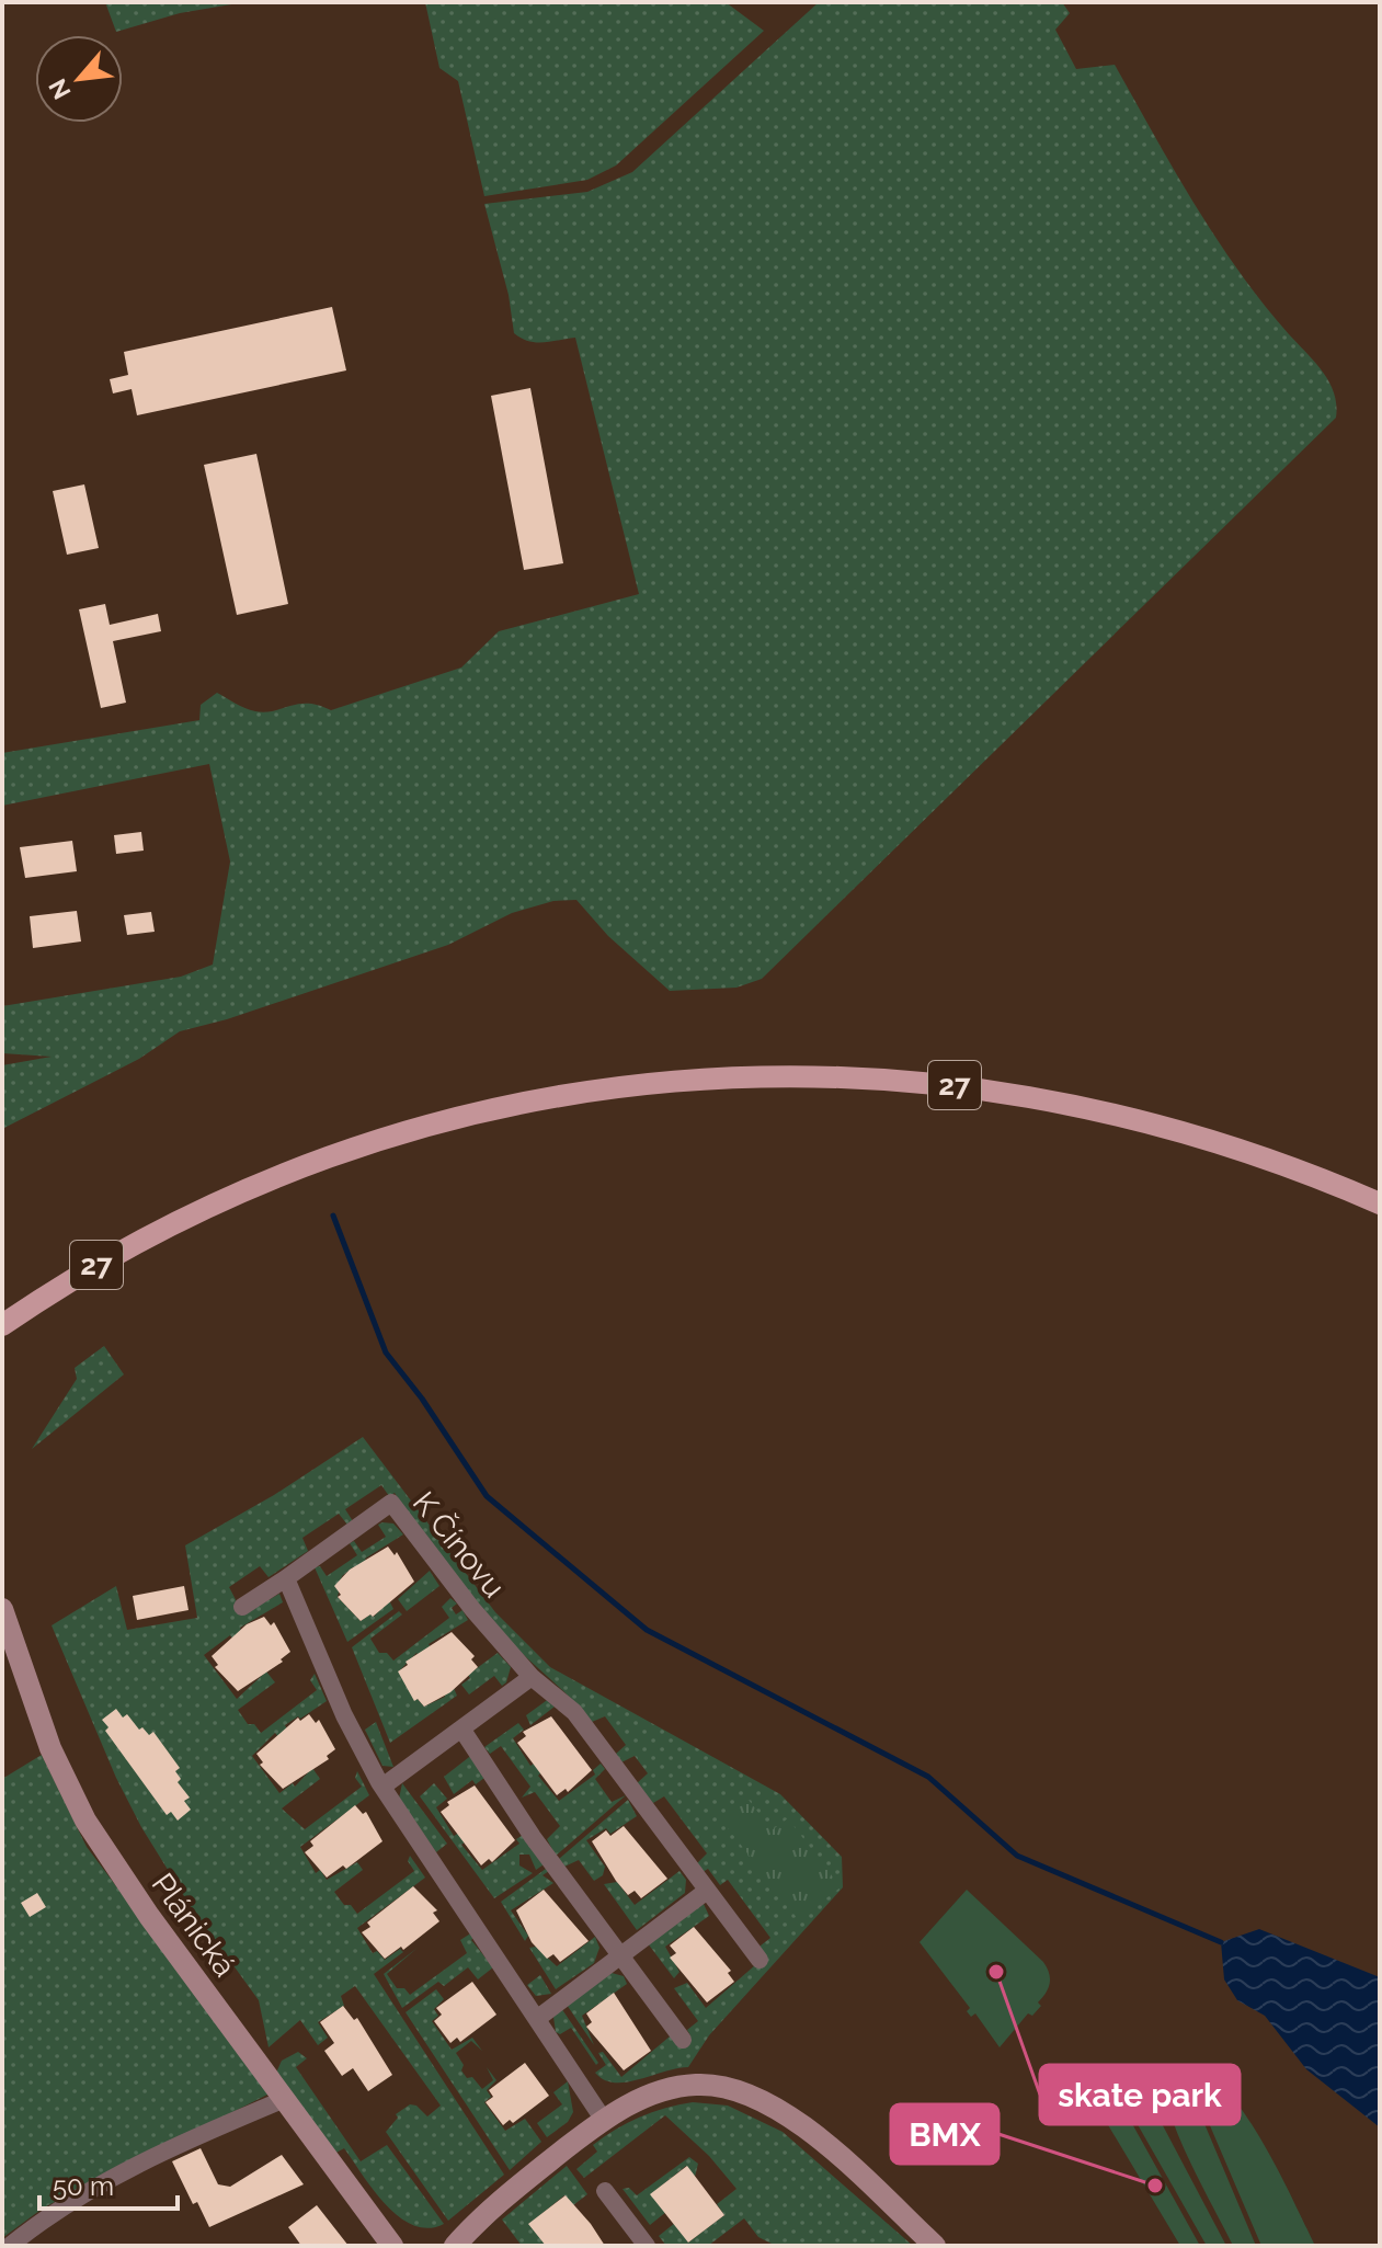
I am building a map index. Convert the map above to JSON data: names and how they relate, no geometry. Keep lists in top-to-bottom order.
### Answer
{
  "streets": {
    "main road": ["27", "Plánická"],
    "street": ["K Čínovu"]
  },
  "places": ["skate park", "BMX"],
  "scale_bar": "50 m",
  "north": "bottom left"
}
